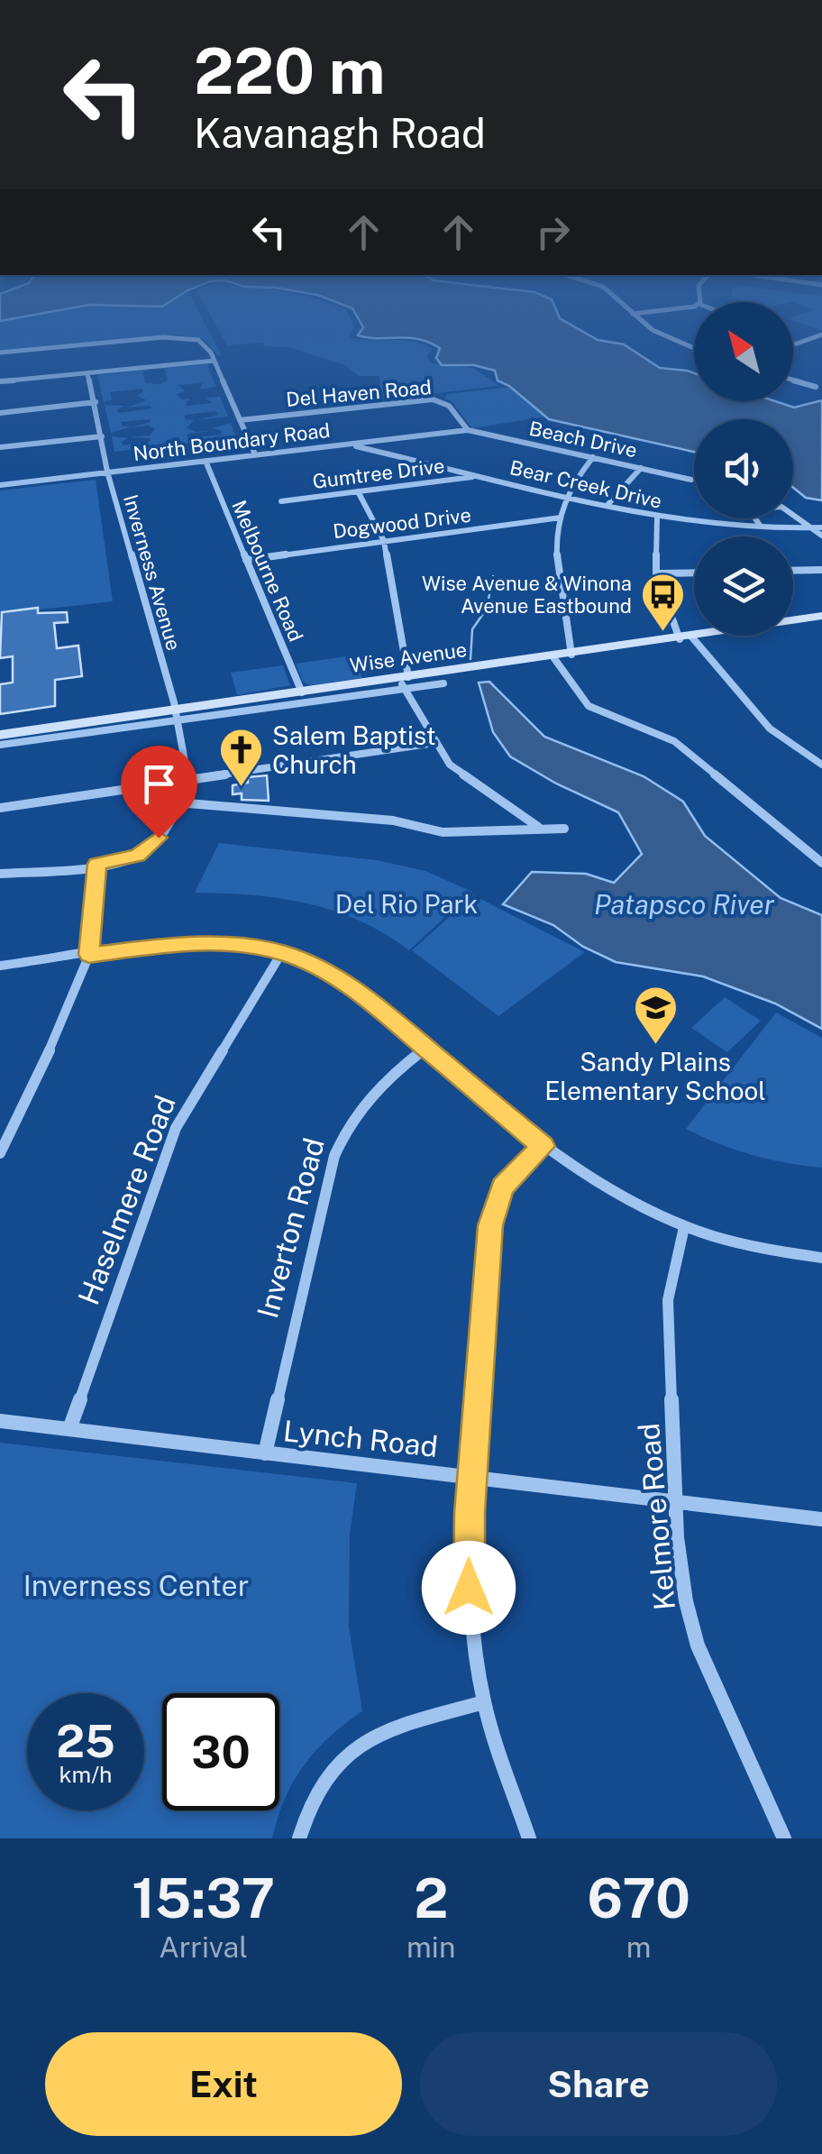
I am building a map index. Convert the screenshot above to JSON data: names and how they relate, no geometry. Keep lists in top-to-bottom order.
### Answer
{
  "streets": {
    "main road": ["Wise Avenue"],
    "street": [
      "Del Haven Road",
      "Beach Drive",
      "North Boundary Road",
      "Gumtree Drive",
      "Bear Creek Drive",
      "Dogwood Drive",
      "Melbourne Road",
      "Inverness Avenue",
      "Haselmere Road",
      "Inverton Road",
      "Lynch Road",
      "Kelmore Road"
    ]
  },
  "crossings": [
    ["Del Haven Road", "Beach Drive"],
    ["Del Haven Road", "North Boundary Road"],
    ["Beach Drive", "North Boundary Road"],
    ["North Boundary Road", "Bear Creek Drive"],
    ["North Boundary Road", "Melbourne Road"],
    ["North Boundary Road", "Inverness Avenue"],
    ["Gumtree Drive", "Bear Creek Drive"],
    ["Dogwood Drive", "Melbourne Road"],
    ["Melbourne Road", "Wise Avenue"],
    ["Inverness Avenue", "Wise Avenue"],
    ["Haselmere Road", "Lynch Road"],
    ["Inverton Road", "Lynch Road"],
    ["Lynch Road", "Kelmore Road"]
  ],
  "water": ["Patapsco River"],
  "parks": ["Del Rio Park", "Inverness Center"],
  "places": {
    "bus stop": ["Wise Avenue & Winona Avenue Eastbound"],
    "church": ["Salem Baptist Church"],
    "school or university": ["Sandy Plains Elementary School"]
  },
  "north": "top left",
  "page": {
    "turn": ["220 m", "Kavanagh Road"],
    "speed": "25 km/h",
    "limit": "30",
    "eta": [
      "15:37",
      "Arrival",
      "2",
      "min",
      "670",
      "m"
    ],
    "buttons": ["Exit", "Share"]
  }
}
